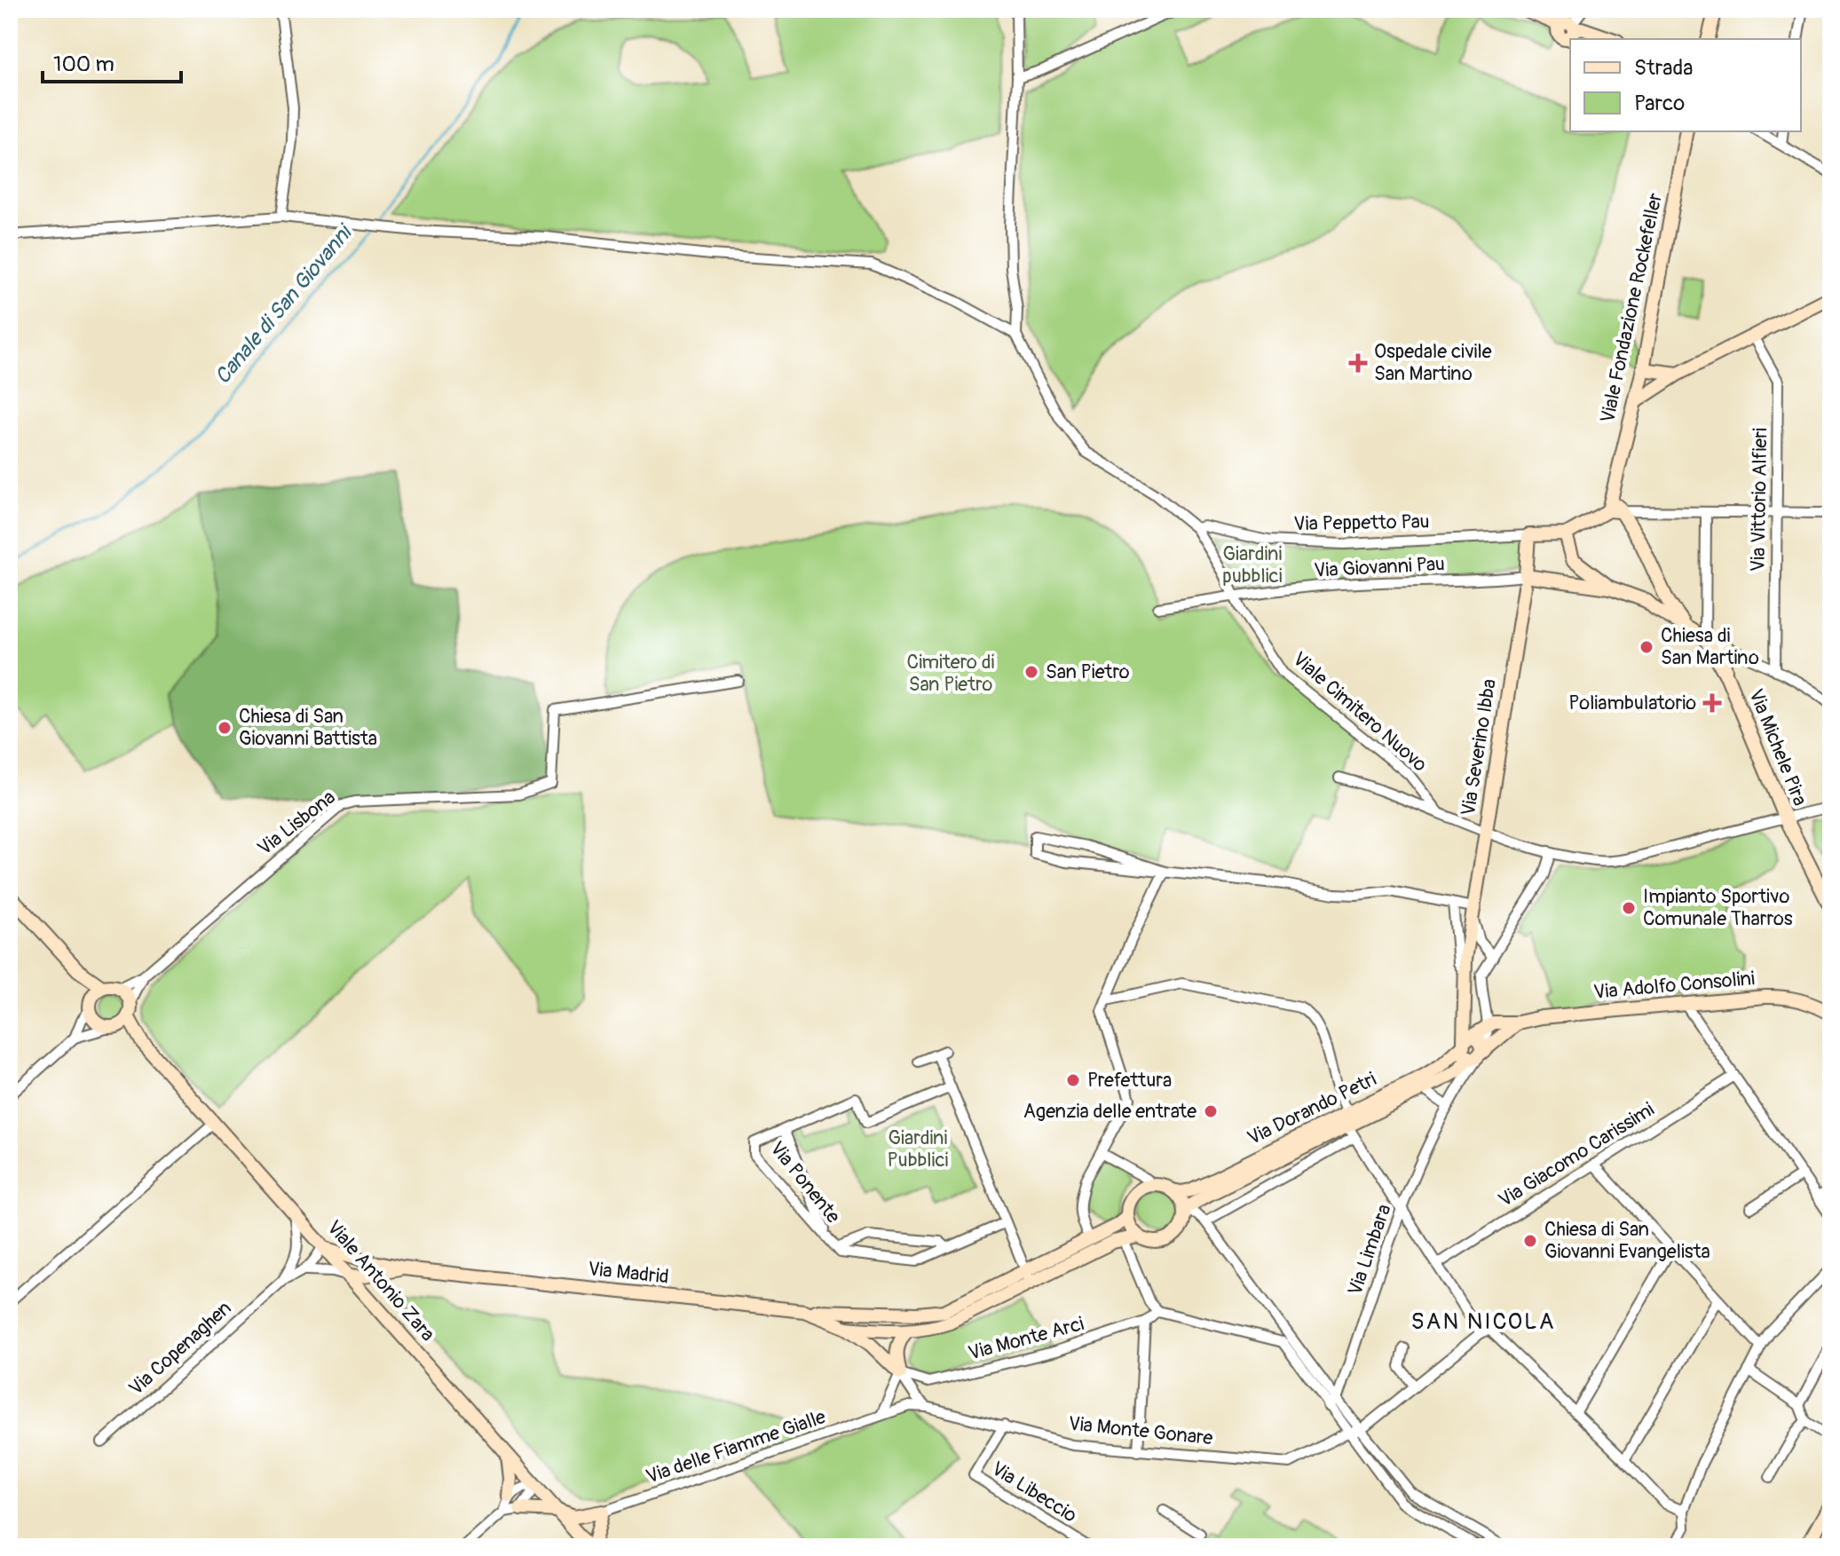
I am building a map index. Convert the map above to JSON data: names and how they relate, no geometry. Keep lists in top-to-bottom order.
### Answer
{
  "streets": {
    "street": [
      "Viale Fondazione Rockefeller",
      "Via Vittorio Alfieri",
      "Via Peppetto Pau",
      "Via Giovanni Pau",
      "Viale Cimitero Nuovo",
      "Via Severino Ibba",
      "Via Michele Pira",
      "Via Lisbona",
      "Via Adolfo Consolini",
      "Via Dorando Petri",
      "Via Giacomo Carissimi",
      "Via Ponente",
      "Via Limbara",
      "Via Madrid",
      "Viale Antonio Zara",
      "Via Monte Arci",
      "Via Copenaghen",
      "Via Monte Gonare",
      "Via delle Fiamme Gialle",
      "Via Libeccio"
    ]
  },
  "crossings": [
    ["Via Peppetto Pau", "Viale Cimitero Nuovo"],
    ["Via Peppetto Pau", "Via Severino Ibba"],
    ["Via Giovanni Pau", "Viale Cimitero Nuovo"],
    ["Via Giovanni Pau", "Via Severino Ibba"],
    ["Viale Cimitero Nuovo", "Via Severino Ibba"],
    ["Viale Cimitero Nuovo", "Via Michele Pira"],
    ["Via Severino Ibba", "Via Adolfo Consolini"],
    ["Via Severino Ibba", "Via Dorando Petri"],
    ["Via Severino Ibba", "Via Limbara"],
    ["Via Lisbona", "Viale Antonio Zara"],
    ["Via Adolfo Consolini", "Via Dorando Petri"],
    ["Via Adolfo Consolini", "Via Limbara"],
    ["Via Dorando Petri", "Via Limbara"],
    ["Via Madrid", "Viale Antonio Zara"],
    ["Via Madrid", "Via Copenaghen"],
    ["Viale Antonio Zara", "Via Copenaghen"],
    ["Via Monte Gonare", "Via delle Fiamme Gialle"],
    ["Via Monte Gonare", "Via Libeccio"]
  ],
  "districts": ["SAN NICOLA"],
  "water": ["Canale di San Giovanni"],
  "parks": ["Giardini pubblici", "Cimitero di San Pietro", "Giardini Pubblici"],
  "places": {
    "health": ["Ospedale civile San Martino", "Poliambulatorio"],
    "other": [
      "Chiesa di San Martino",
      "San Pietro",
      "Chiesa di San Giovanni Battista",
      "Impianto Sportivo Comunale Tharros",
      "Prefettura",
      "Agenzia delle entrate",
      "Chiesa di San Giovanni Evangelista"
    ]
  },
  "legend": ["Strada", "Parco"],
  "scale_bar": "100 m"
}
